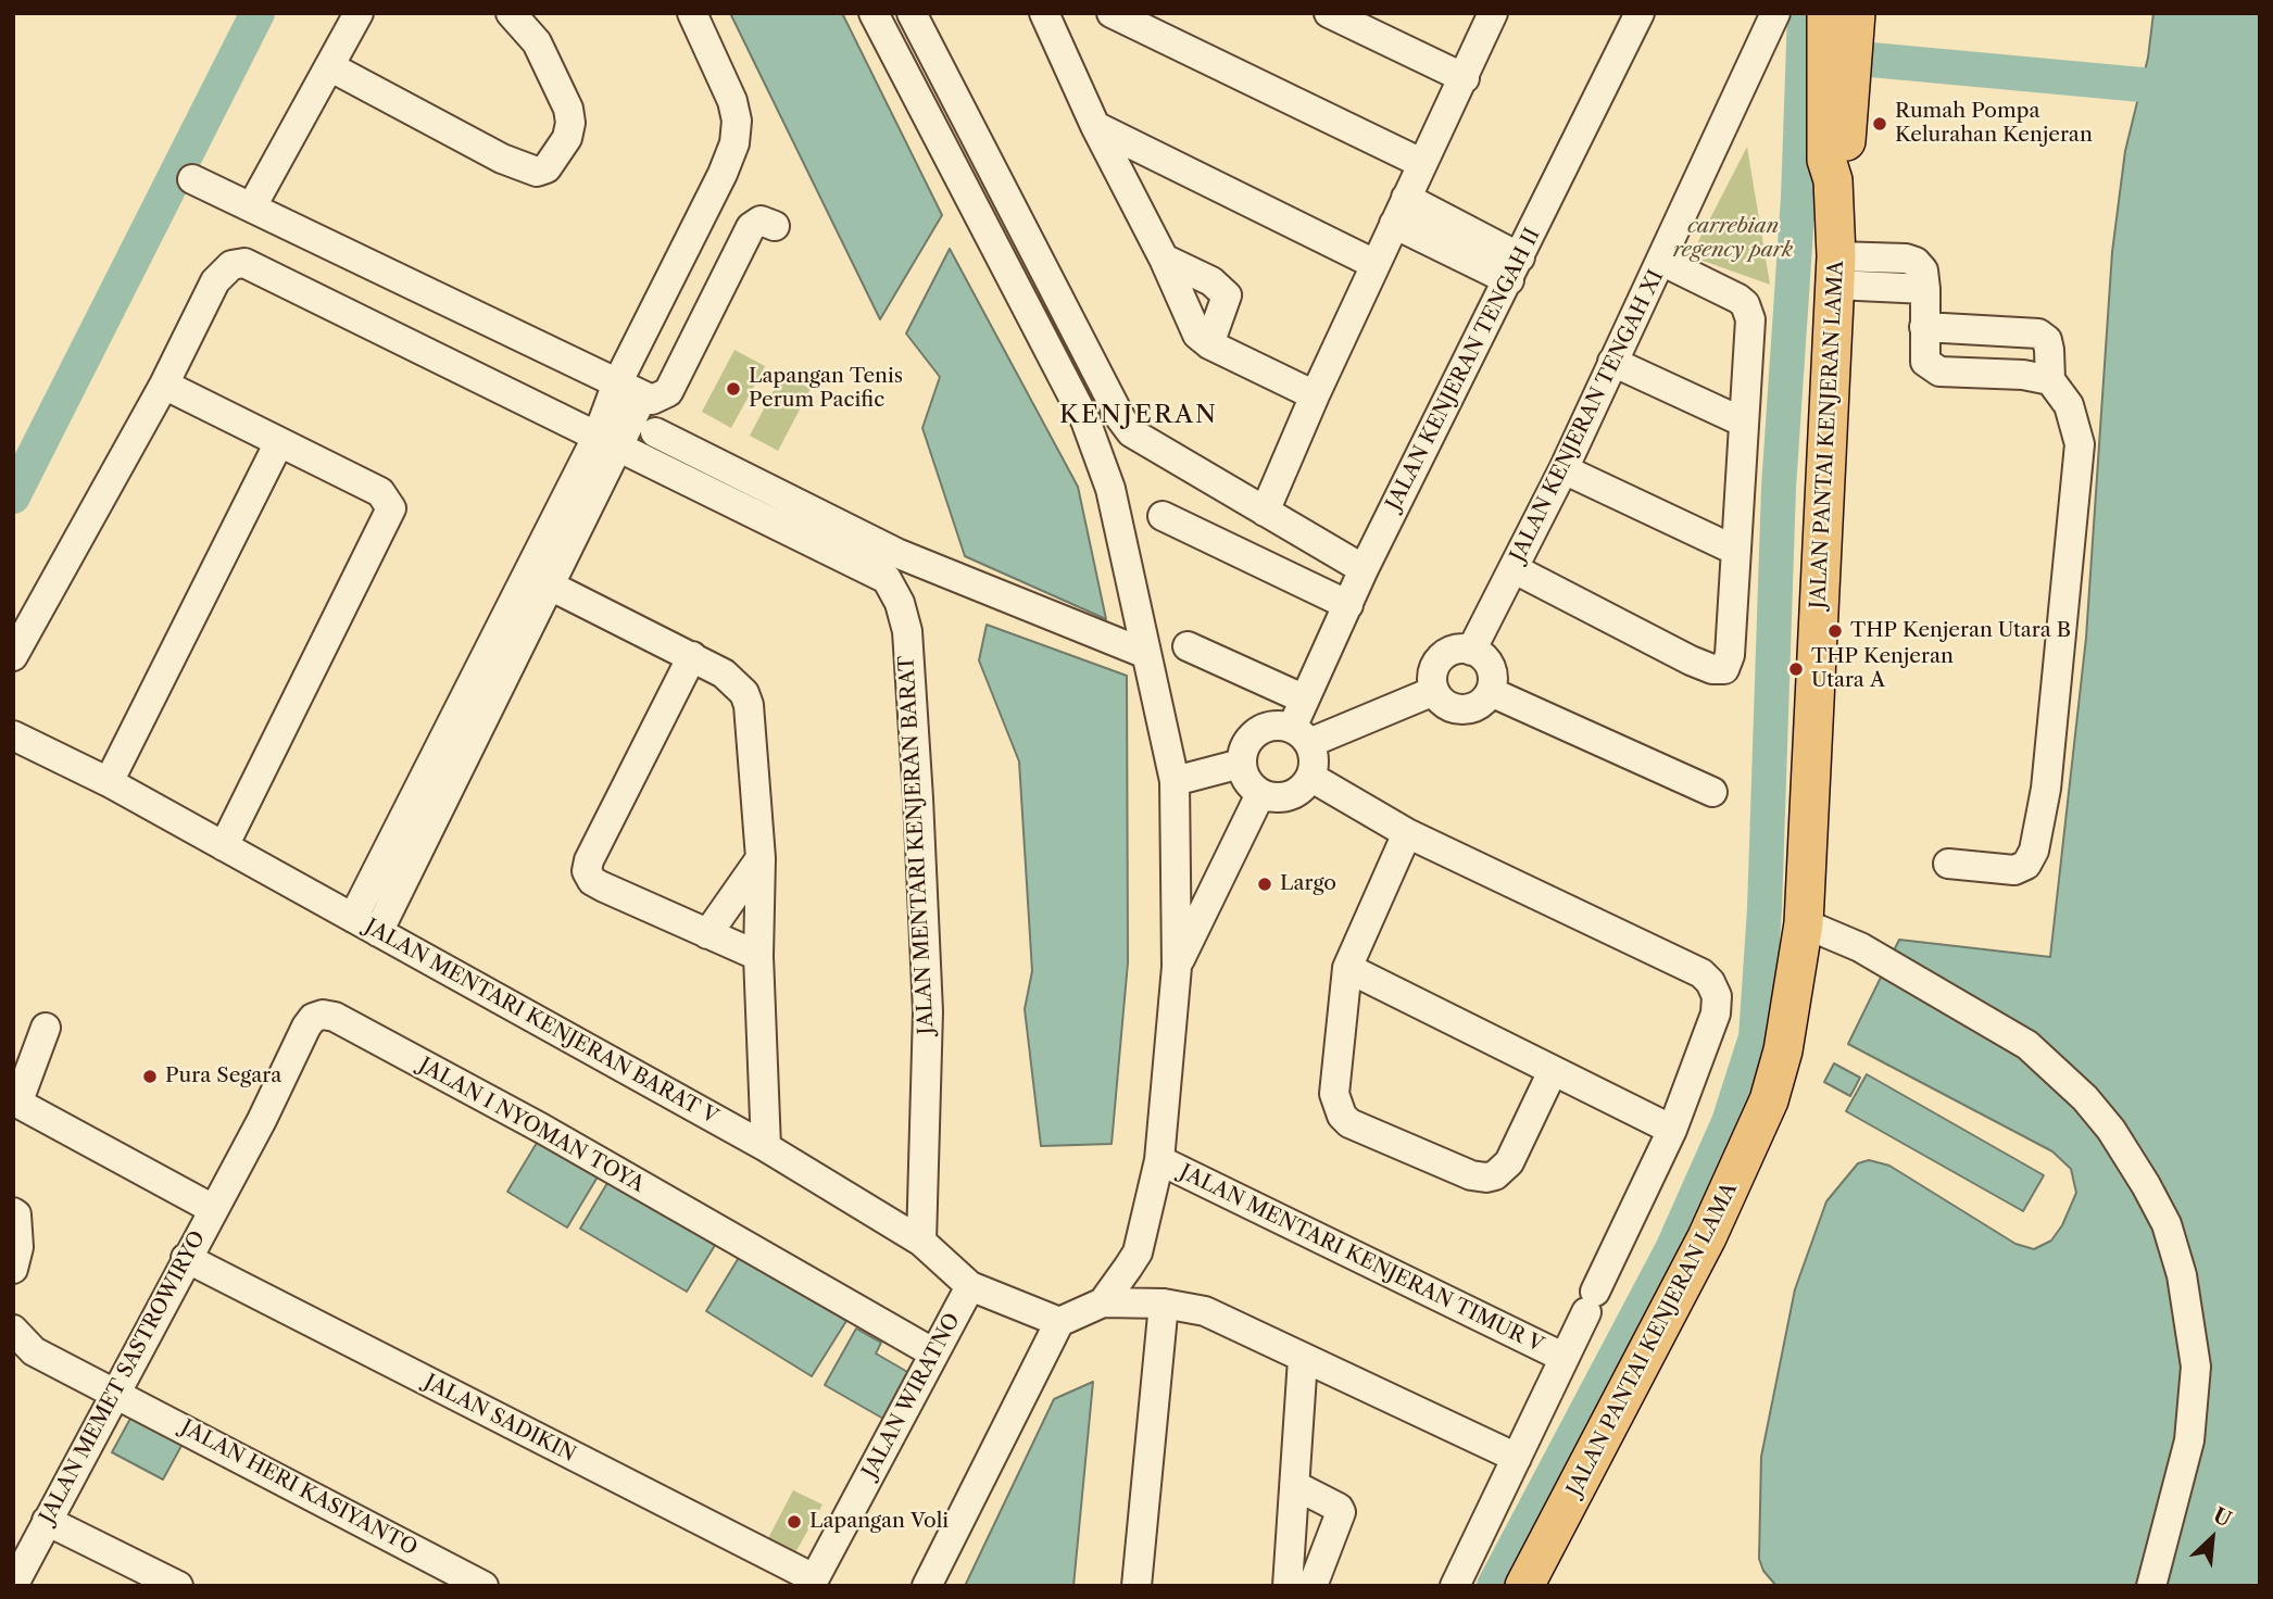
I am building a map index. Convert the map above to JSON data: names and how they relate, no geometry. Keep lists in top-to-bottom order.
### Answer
{
  "streets": {
    "main road": ["JALAN PANTAI KENJERAN LAMA"],
    "street": [
      "JALAN KENJERAN TENGAH II",
      "JALAN KENJERAN TENGAH XI",
      "JALAN MENTARI KENJERAN BARAT",
      "JALAN MENTARI KENJERAN BARAT V",
      "JALAN I NYOMAN TOYA",
      "JALAN MENTARI KENJERAN TIMUR V",
      "JALAN MEMET SASTROWIRYO",
      "JALAN WIRATNO",
      "JALAN SADIKIN",
      "JALAN HERI KASIYANTO"
    ]
  },
  "crossings": [
    ["JALAN MENTARI KENJERAN BARAT", "JALAN MENTARI KENJERAN BARAT V"],
    ["JALAN MENTARI KENJERAN BARAT V", "JALAN WIRATNO"],
    ["JALAN I NYOMAN TOYA", "JALAN MEMET SASTROWIRYO"],
    ["JALAN I NYOMAN TOYA", "JALAN WIRATNO"],
    ["JALAN MEMET SASTROWIRYO", "JALAN SADIKIN"],
    ["JALAN MEMET SASTROWIRYO", "JALAN HERI KASIYANTO"],
    ["JALAN WIRATNO", "JALAN SADIKIN"]
  ],
  "districts": ["KENJERAN"],
  "parks": ["carrebian regency park"],
  "places": [
    "Rumah Pompa Kelurahan Kenjeran",
    "Lapangan Tenis Perum Pacific",
    "THP Kenjeran Utara B",
    "THP Kenjeran Utara A",
    "Largo",
    "Pura Segara",
    "Lapangan Voli"
  ],
  "north": "top right"
}
